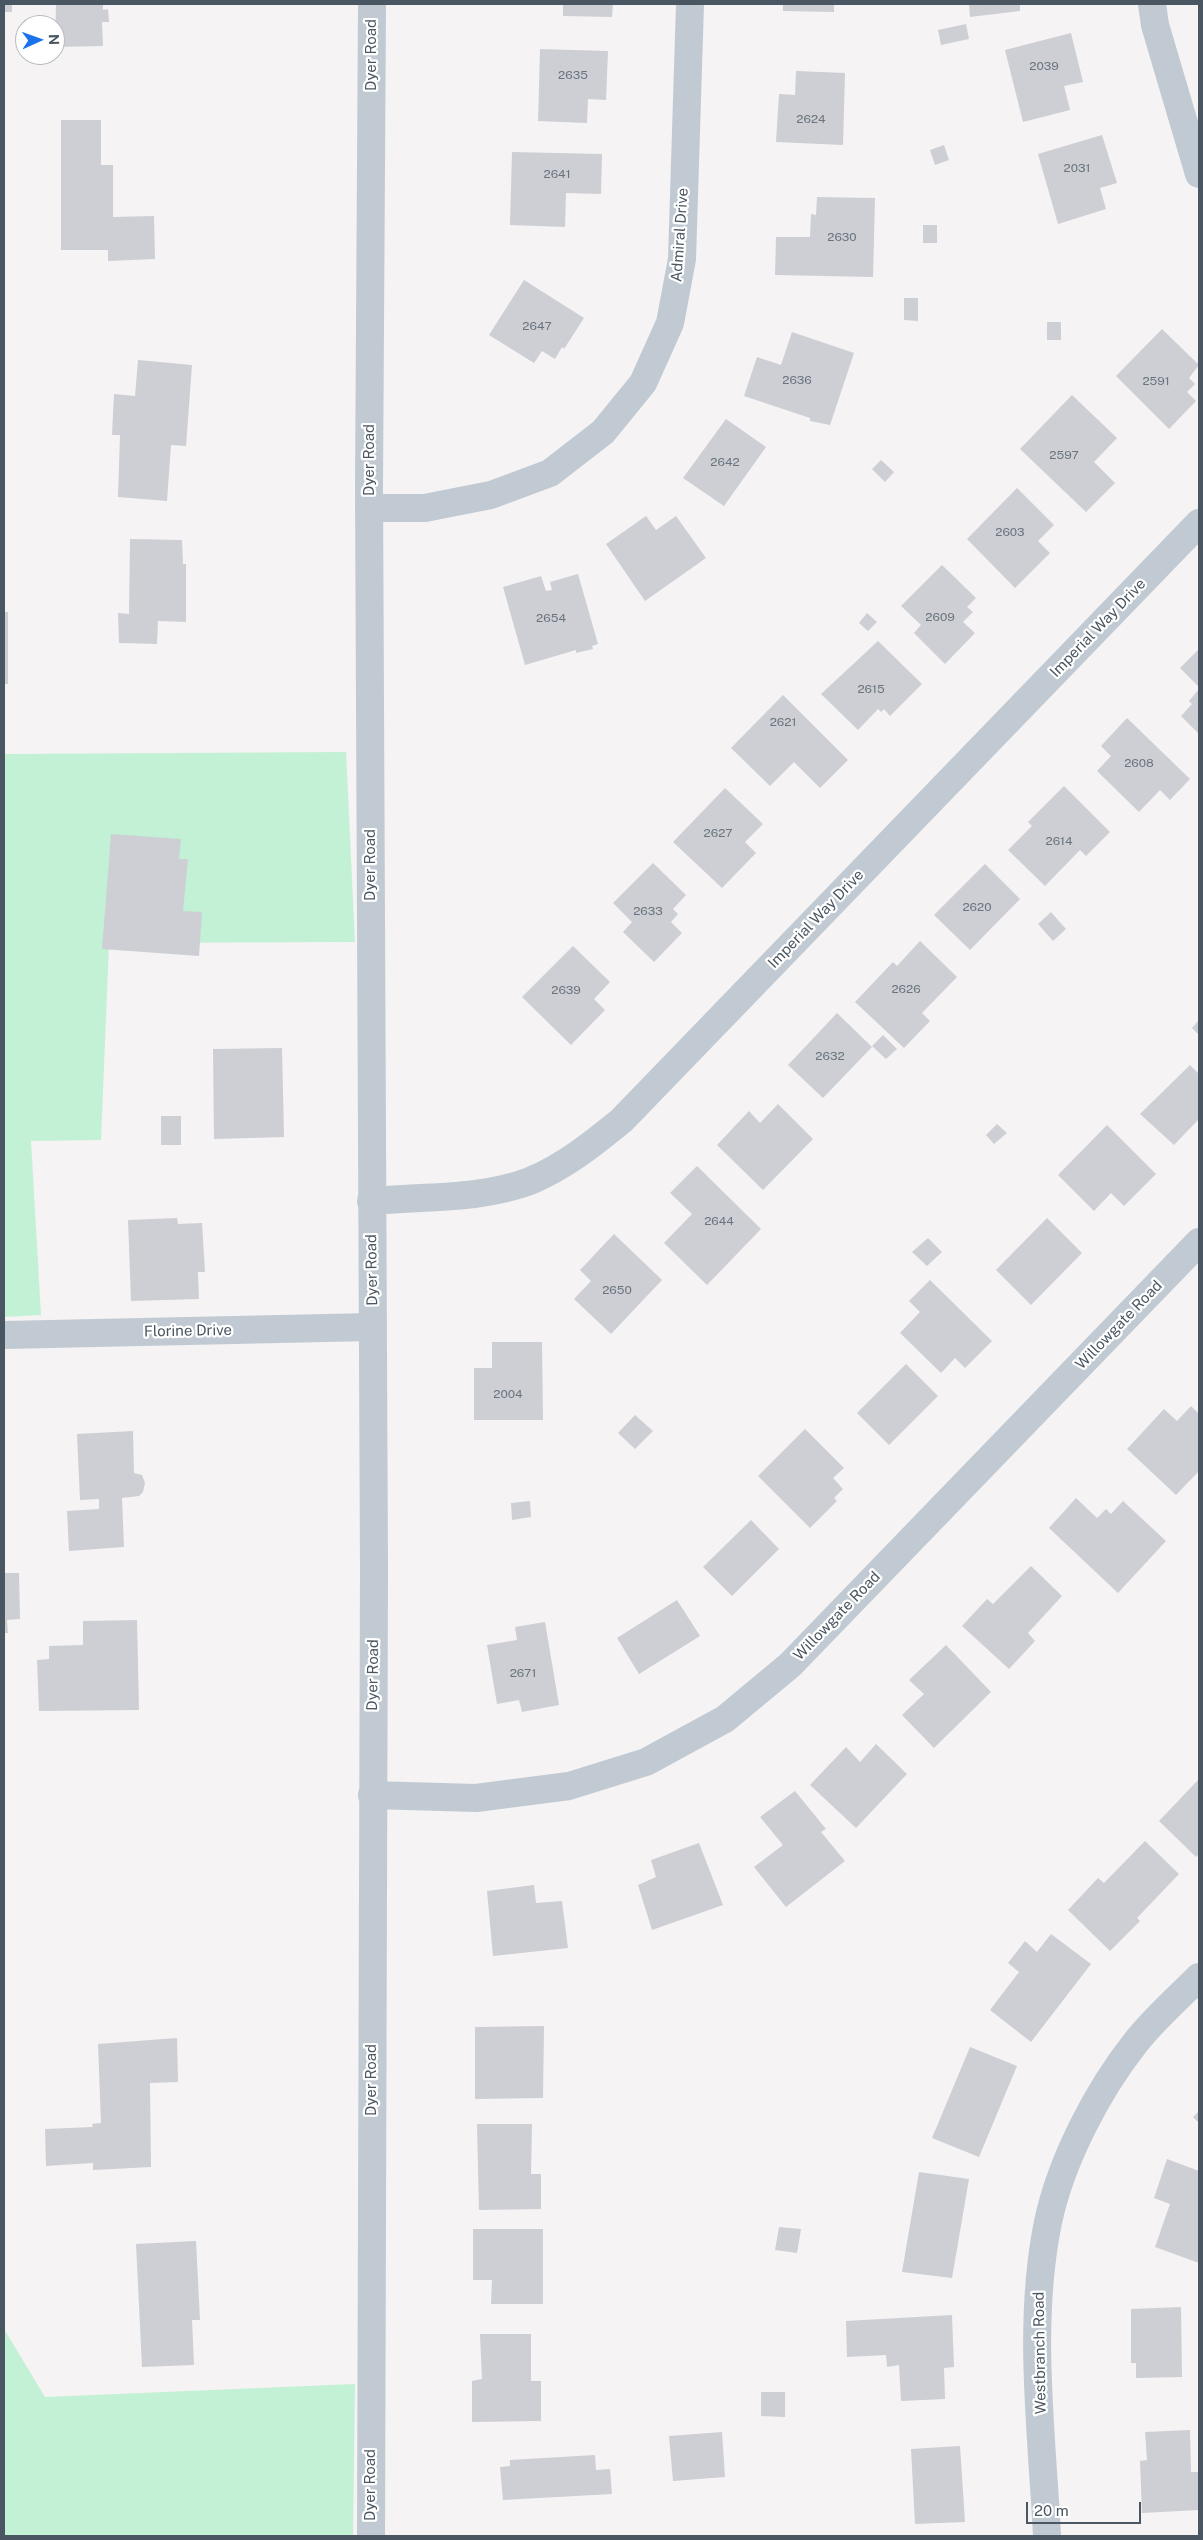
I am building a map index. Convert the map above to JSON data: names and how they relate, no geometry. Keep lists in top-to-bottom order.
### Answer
{
  "streets": {
    "street": [
      "Dyer Road",
      "Admiral Drive",
      "Imperial Way Drive",
      "Willowgate Road",
      "Florine Drive",
      "Westbranch Road"
    ]
  },
  "crossings": [
    ["Dyer Road", "Admiral Drive"],
    ["Dyer Road", "Imperial Way Drive"],
    ["Dyer Road", "Willowgate Road"],
    ["Dyer Road", "Florine Drive"]
  ],
  "house_numbers": [
    "2039",
    "2635",
    "2624",
    "2031",
    "2641",
    "2630",
    "2647",
    "2636",
    "2591",
    "2597",
    "2642",
    "2603",
    "2609",
    "2654",
    "2615",
    "2621",
    "2608",
    "2627",
    "2614",
    "2620",
    "2633",
    "2626",
    "2639",
    "2632",
    "2644",
    "2650",
    "2004",
    "2671"
  ],
  "scale_bar": "20 m",
  "north": "right"
}
